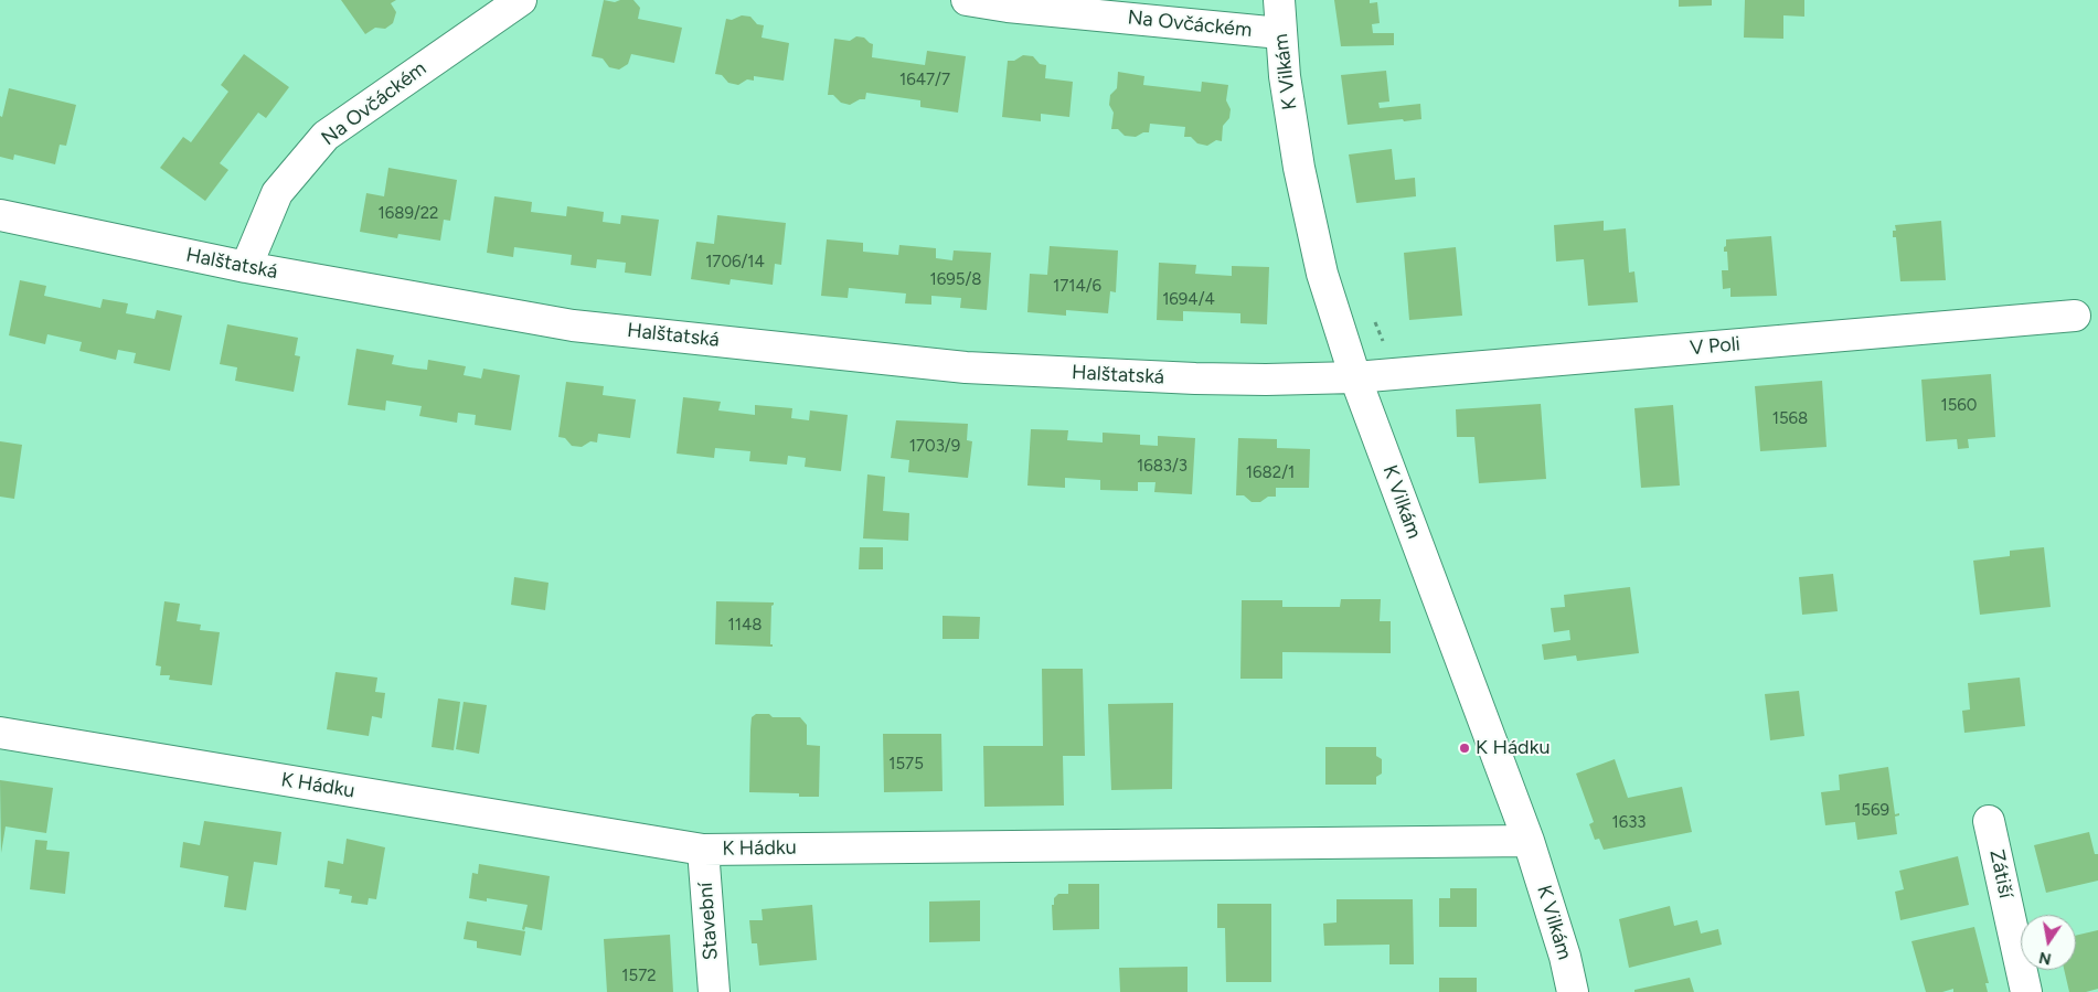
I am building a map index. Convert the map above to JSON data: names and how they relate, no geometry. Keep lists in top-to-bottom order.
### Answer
{
  "streets": {
    "street": [
      "Na Ovčáckém",
      "K Vilkám",
      "Halštatská",
      "V Poli",
      "K Hádku",
      "Zátiší",
      "Stavební"
    ]
  },
  "crossings": [
    ["Na Ovčáckém", "K Vilkám"],
    ["Na Ovčáckém", "Halštatská"],
    ["K Vilkám", "Halštatská"],
    ["K Vilkám", "V Poli"],
    ["K Vilkám", "K Hádku"],
    ["Halštatská", "V Poli"],
    ["K Hádku", "Stavební"]
  ],
  "places": ["K Hádku"],
  "house_numbers": [
    "1647/7",
    "1689/22",
    "1706/14",
    "1695/8",
    "1714/6",
    "1694/4",
    "1560",
    "1568",
    "1703/9",
    "1683/3",
    "1682/1",
    "1148",
    "1575",
    "1569",
    "1633",
    "1572"
  ],
  "north": "bottom"
}
